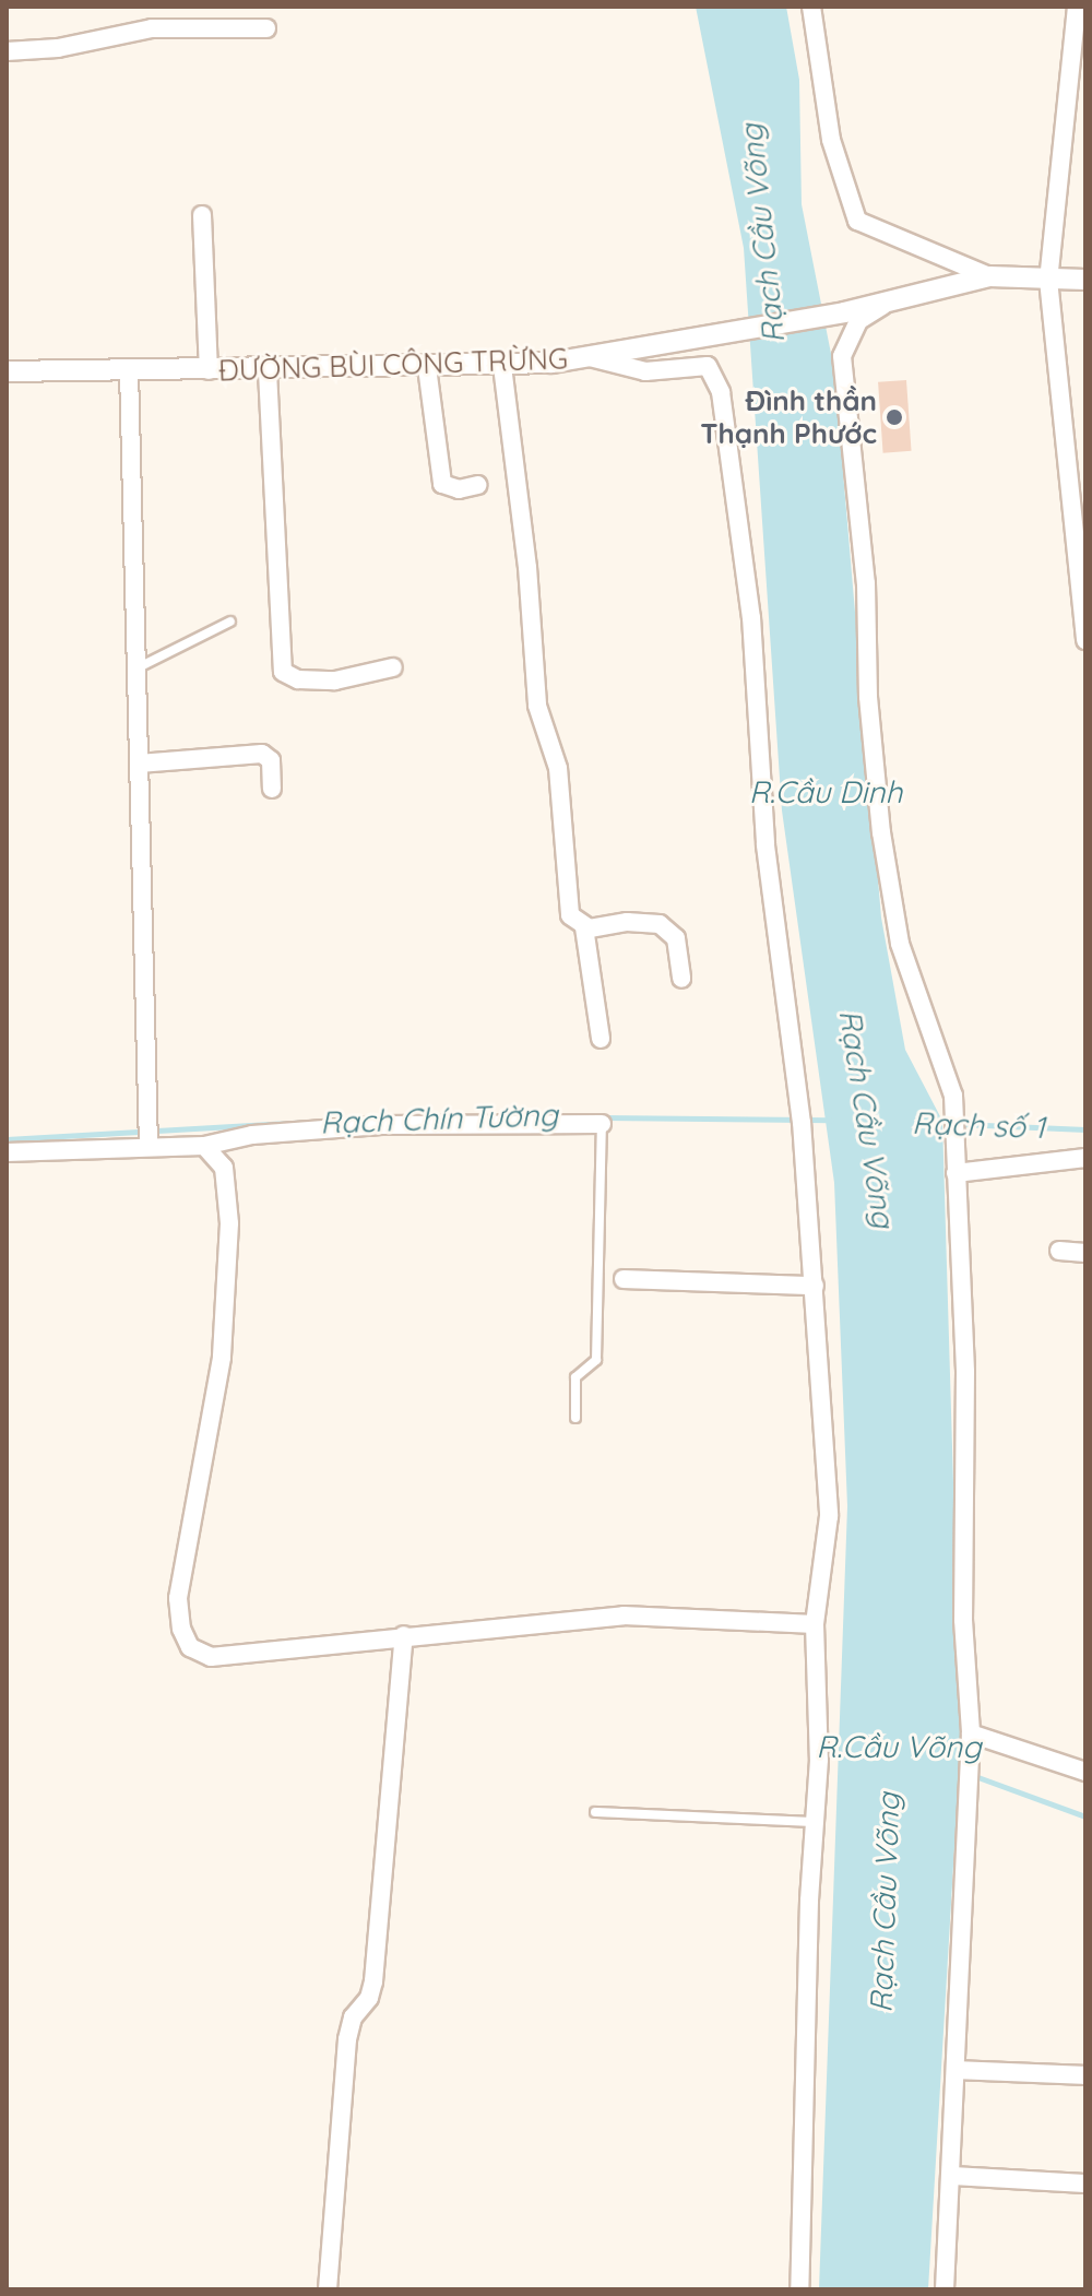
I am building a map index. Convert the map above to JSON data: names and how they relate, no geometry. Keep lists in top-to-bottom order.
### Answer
{
  "streets": {
    "street": ["ĐƯỜNG BÙI CÔNG TRỪNG"]
  },
  "water": [
    "Rạch Cầu Võng",
    "R.Cầu Dinh",
    "Rạch Chín Tường",
    "Rạch số 1",
    "R.Cầu Võng"
  ],
  "places": ["Đình thần Thạnh Phước"]
}
